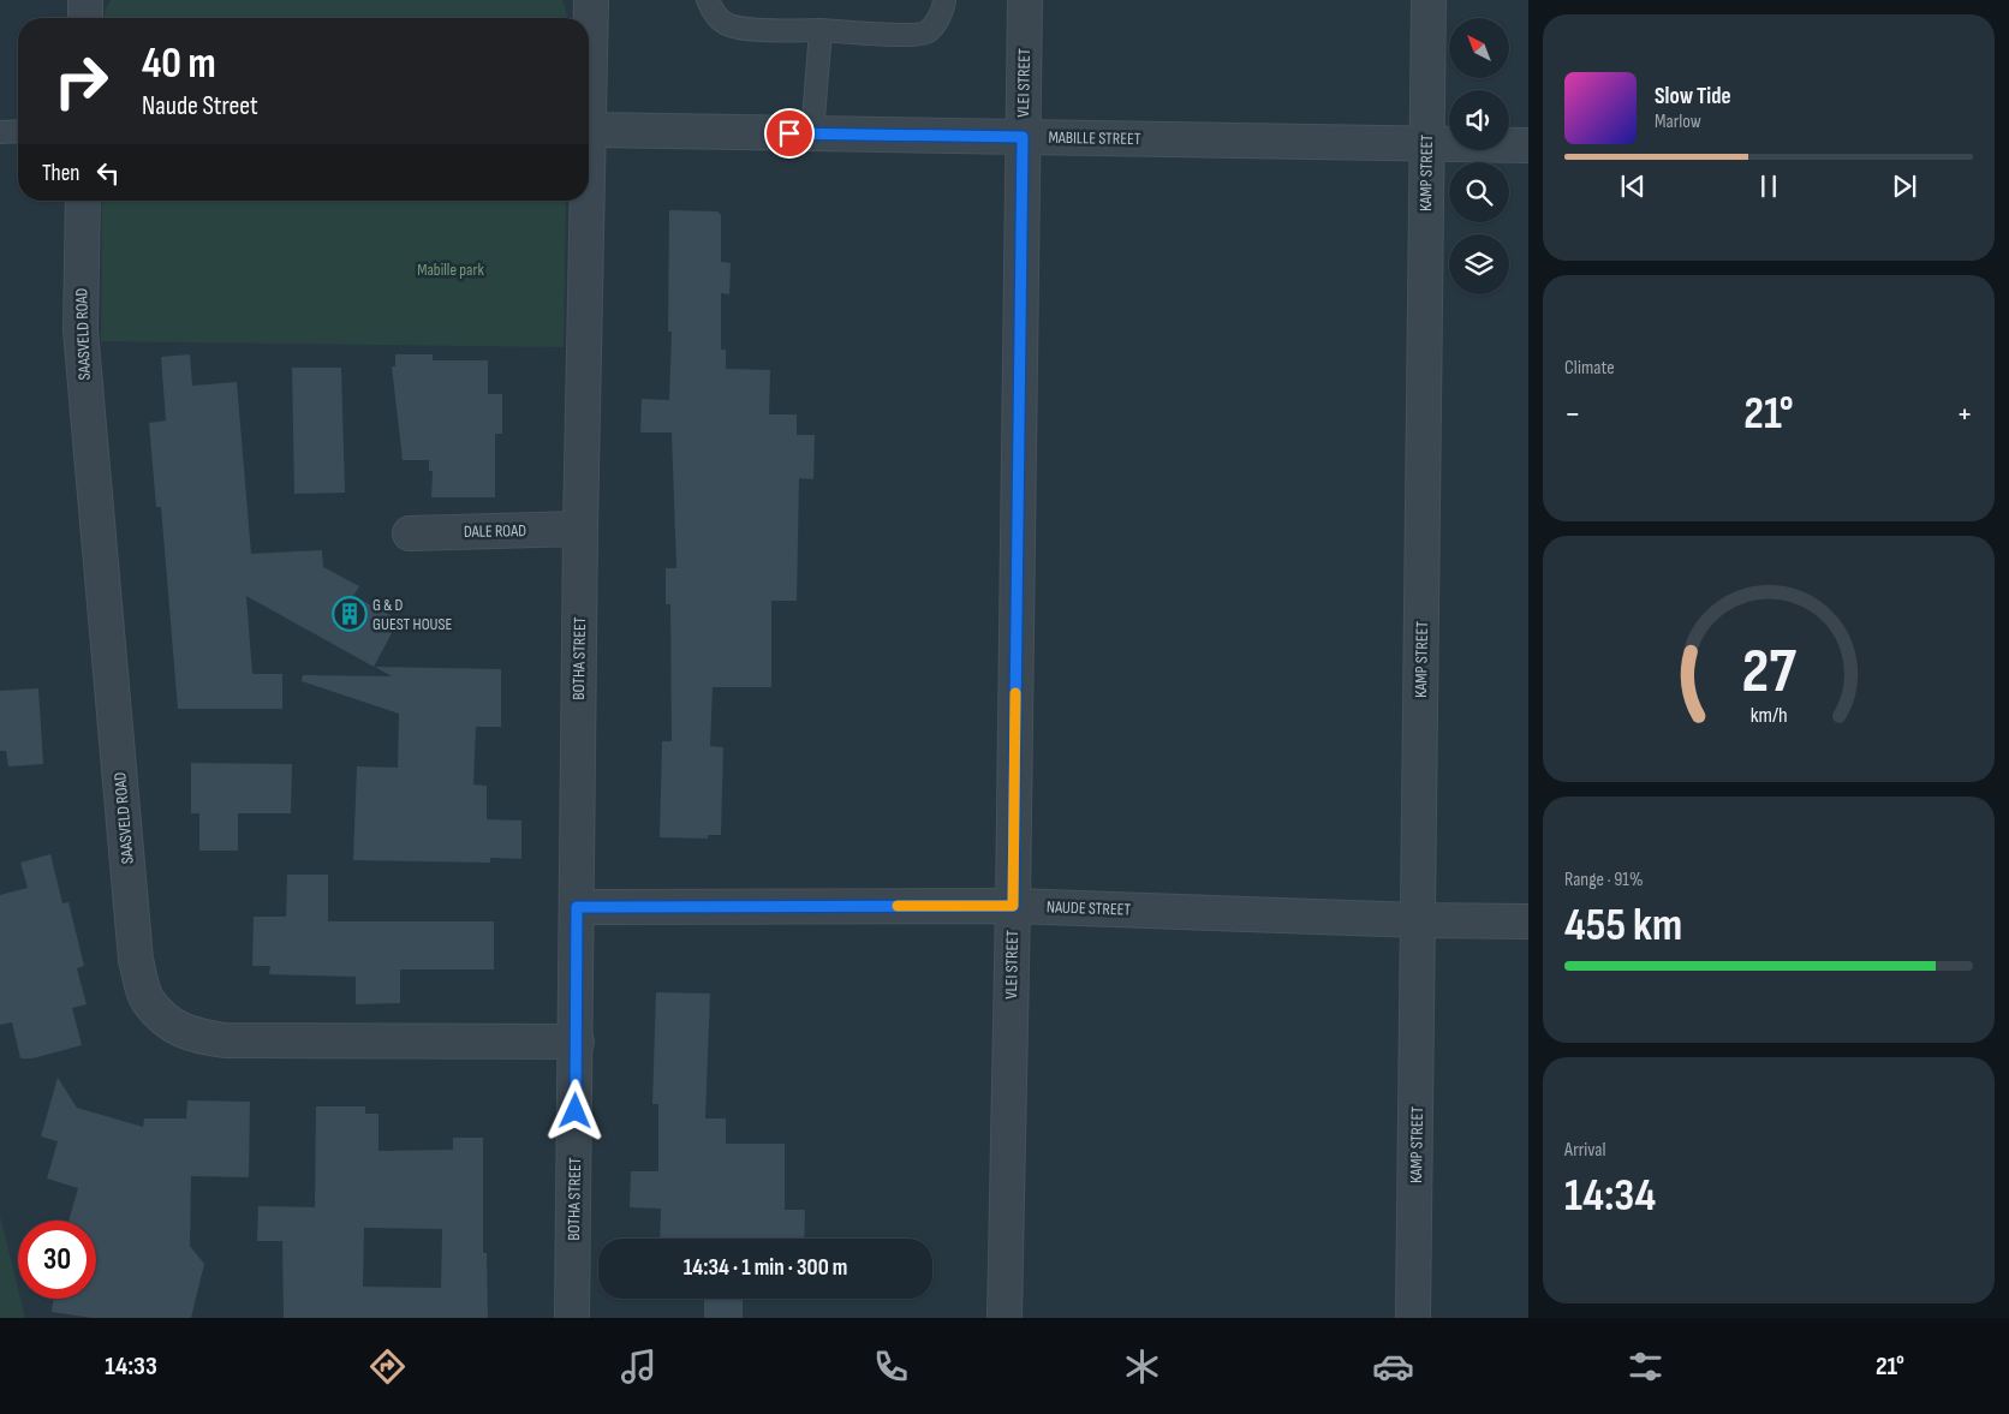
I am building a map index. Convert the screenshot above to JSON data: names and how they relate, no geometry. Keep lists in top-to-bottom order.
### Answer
{
  "streets": {
    "street": [
      "VLEI STREET",
      "MABILLE STREET",
      "KAMP STREET",
      "SAASVELD ROAD",
      "DALE ROAD",
      "BOTHA STREET",
      "NAUDE STREET"
    ]
  },
  "crossings": [
    ["VLEI STREET", "MABILLE STREET"],
    ["VLEI STREET", "NAUDE STREET"],
    ["MABILLE STREET", "KAMP STREET"],
    ["MABILLE STREET", "BOTHA STREET"],
    ["KAMP STREET", "NAUDE STREET"],
    ["SAASVELD ROAD", "BOTHA STREET"],
    ["DALE ROAD", "BOTHA STREET"],
    ["BOTHA STREET", "NAUDE STREET"]
  ],
  "parks": ["Mabille park"],
  "places": {
    "building": ["G & D GUEST HOUSE"]
  },
  "north": "top left",
  "page": {
    "turn": ["40 m", "Naude Street"],
    "song": ["Slow Tide", "Marlow"],
    "then": "Then",
    "tile": [
      "Climate",
      ["Range · 91%", "455 km"],
      ["Arrival", "14:34"]
    ],
    "heat": ["−", "21°", "+"],
    "limit": "30",
    "trip": "14:34 · 1 min · 300 m",
    "tabs": ["14:33", "21°"],
    "gauge": ["27", "km/h"]
  }
}
